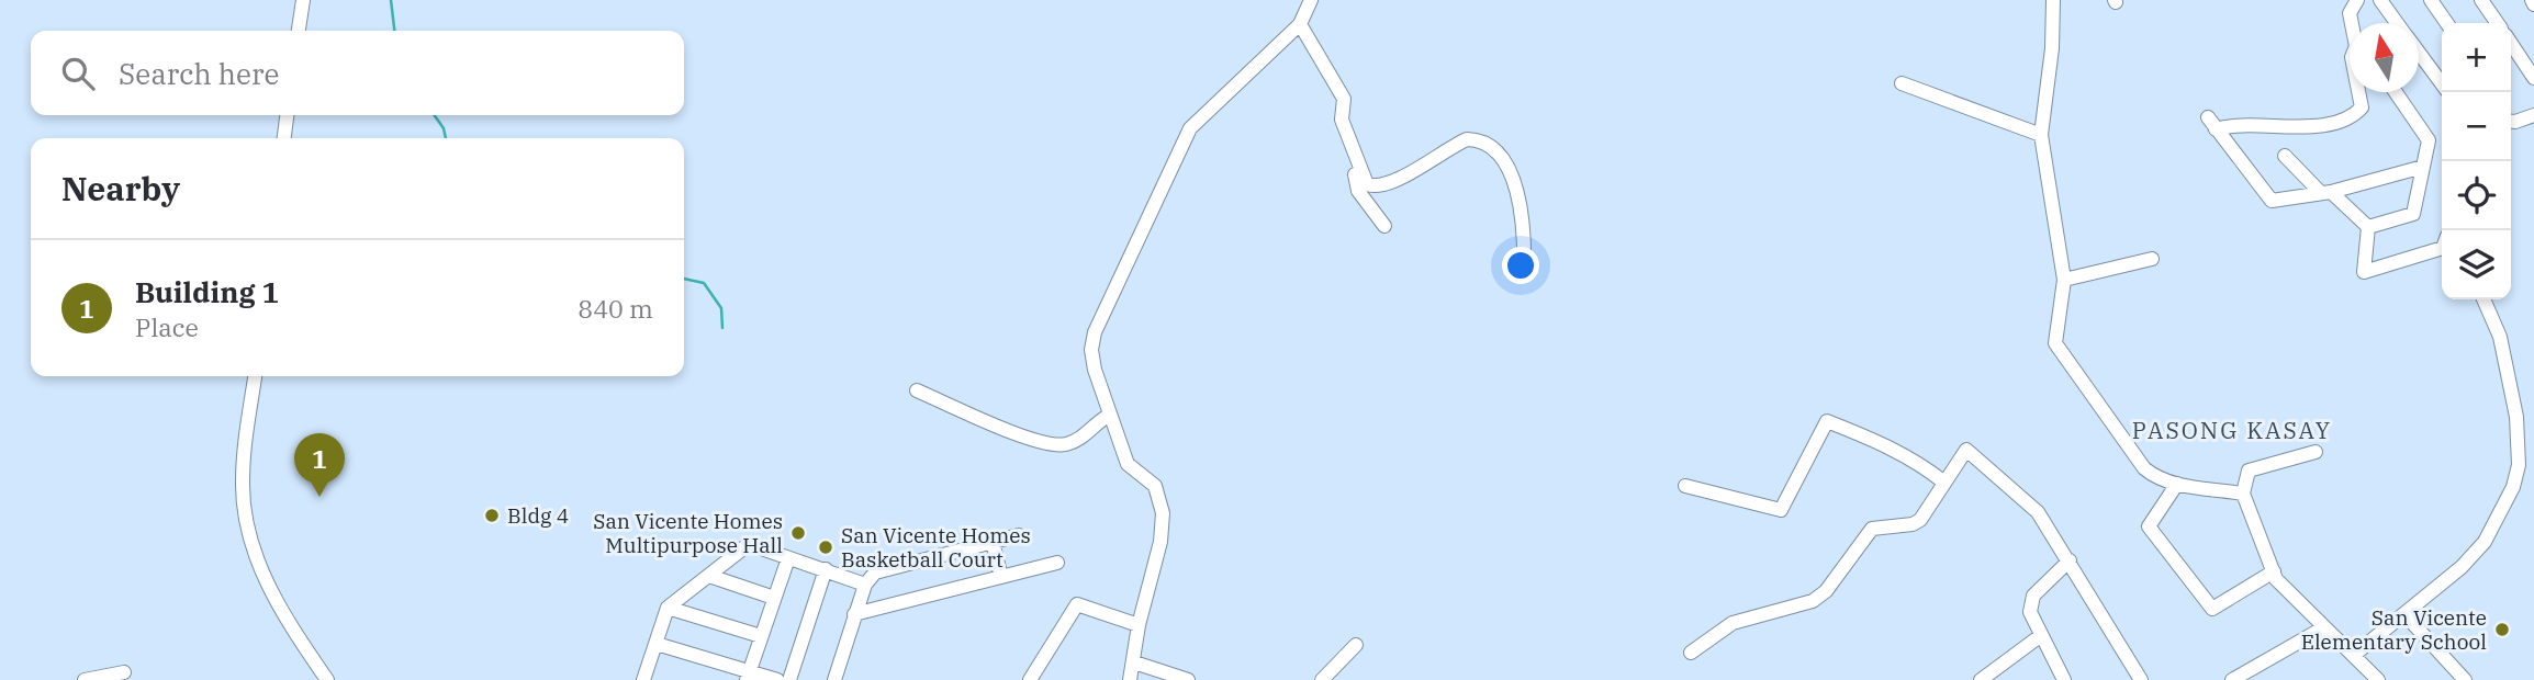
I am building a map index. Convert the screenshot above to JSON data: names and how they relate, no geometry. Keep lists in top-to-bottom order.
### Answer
{
  "districts": ["PASONG KASAY"],
  "places": [
    "Bldg 4",
    "San Vicente Homes Multipurpose Hall",
    "San Vicente Homes Basketball Court",
    "San Vicente Elementary School"
  ],
  "north": "top",
  "page": {
    "map_buttons": ["+", "−"],
    "search": "Search here",
    "heading": "Nearby",
    "list": [
      {
        "mark": "1",
        "name": "Building 1",
        "note": "Place",
        "value": "840 m"
      }
    ],
    "pins": "1"
  }
}
